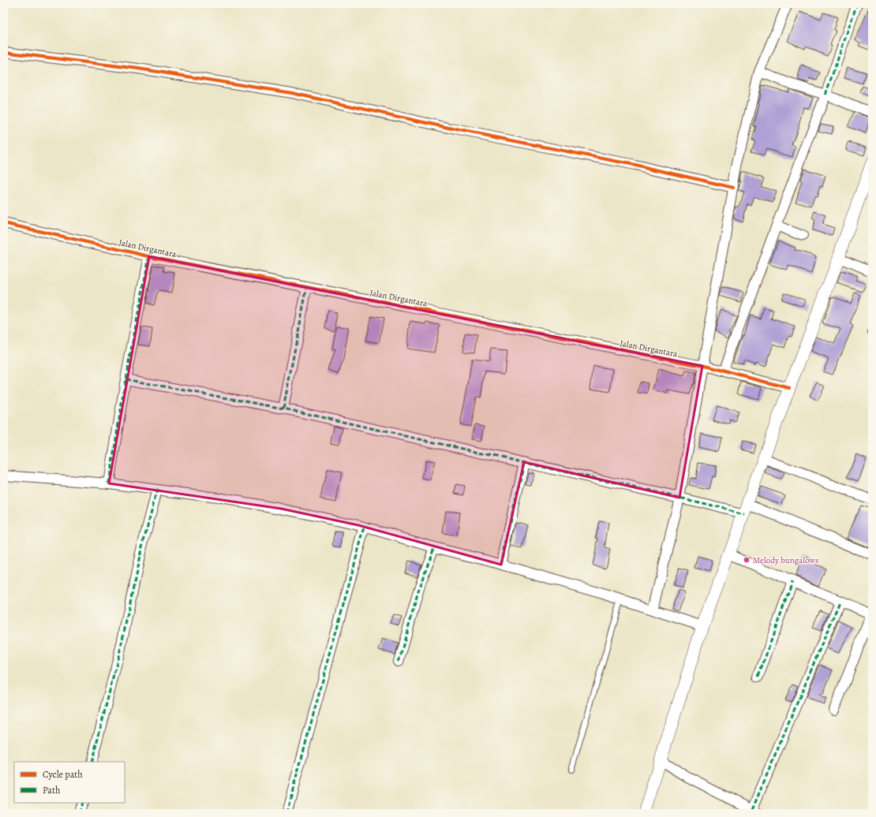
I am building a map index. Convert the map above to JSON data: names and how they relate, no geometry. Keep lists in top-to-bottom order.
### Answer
{
  "streets": {
    "street": ["Jalan Dirgantara"]
  },
  "places": ["Melody bungalows"],
  "legend": ["Cycle path", "Path"]
}
